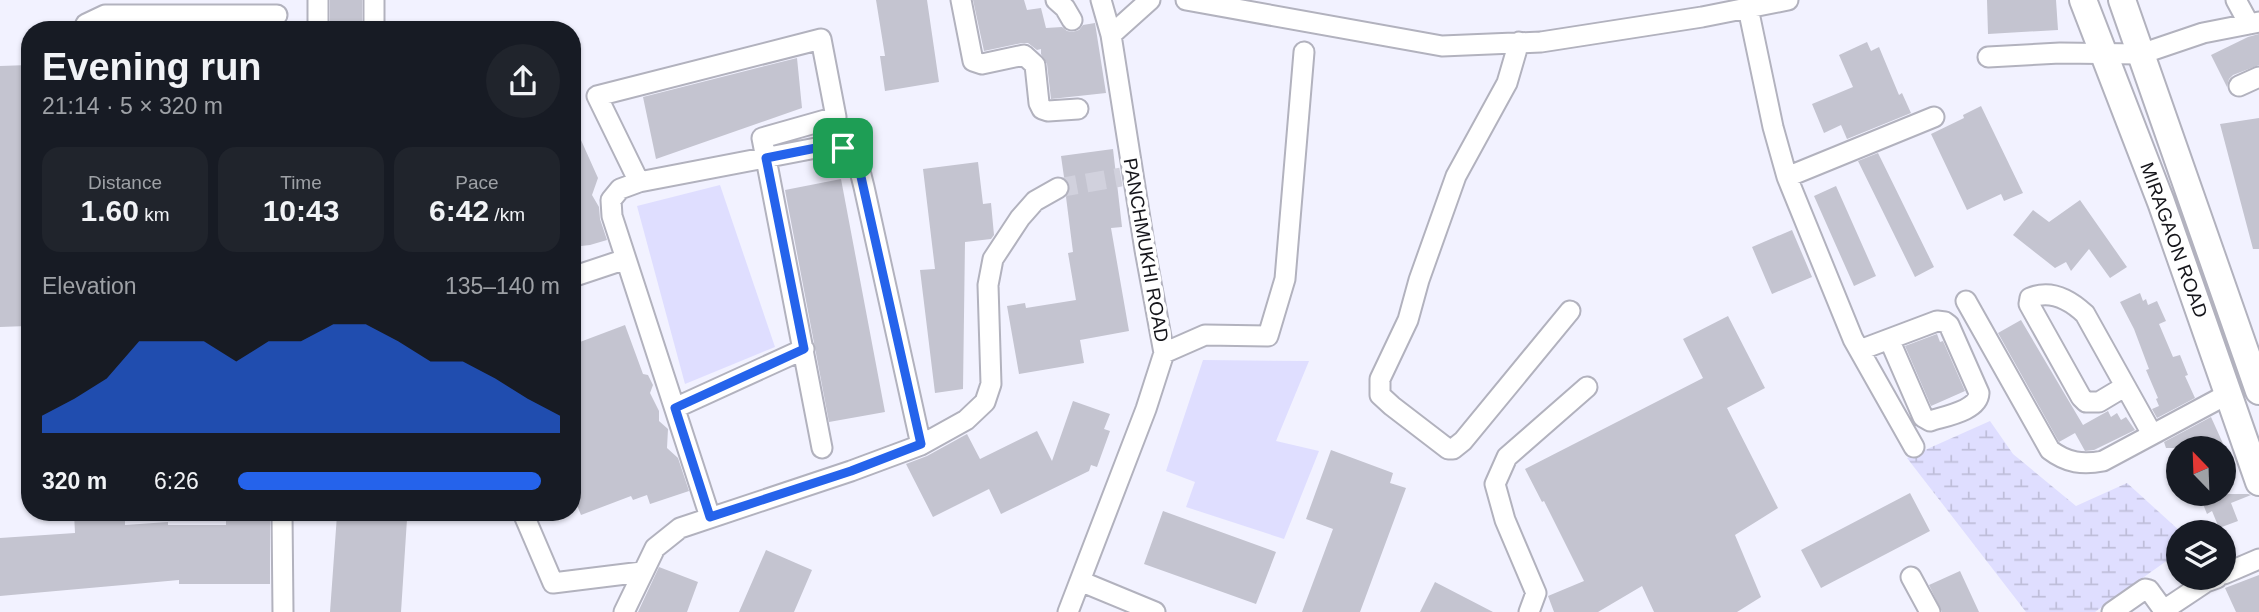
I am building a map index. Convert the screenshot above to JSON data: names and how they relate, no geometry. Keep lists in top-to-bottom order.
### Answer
{
  "streets": {
    "main road": ["MIRAGAON ROAD"],
    "street": ["PANCHMUKHI ROAD"]
  },
  "north": "top left",
  "page": {
    "heading": ["Evening run", "21:14 · 5 × 320 m"],
    "stats": [
      ["Distance", "1.60 km"],
      ["Time", "10:43"],
      ["Pace", "6:42 /km"]
    ],
    "chart": ["Elevation", "135–140 m"],
    "list": [
      {
        "name": "320 m",
        "note": "6:26"
      }
    ]
  }
}
